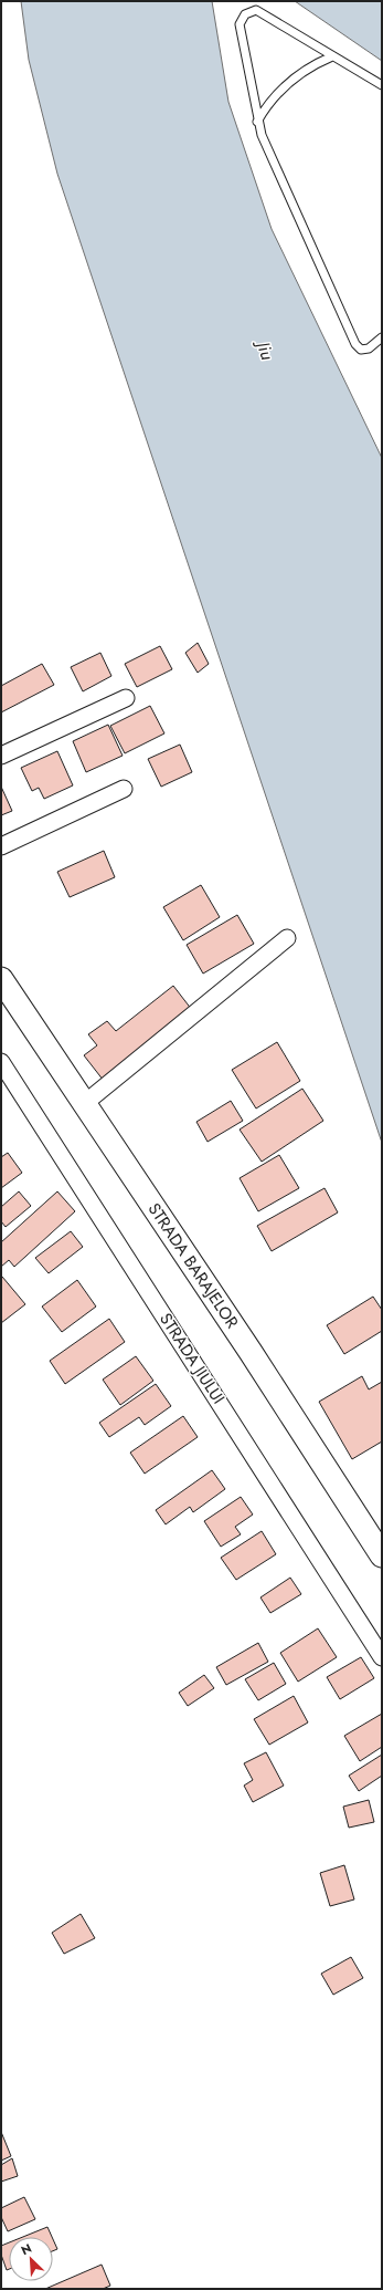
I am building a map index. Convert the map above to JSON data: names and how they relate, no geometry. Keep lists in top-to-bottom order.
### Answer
{
  "streets": {
    "main road": ["STRADA BARAJELOR"],
    "street": ["STRADA JIULUI"]
  },
  "water": ["Jiu"],
  "north": "top left"
}
